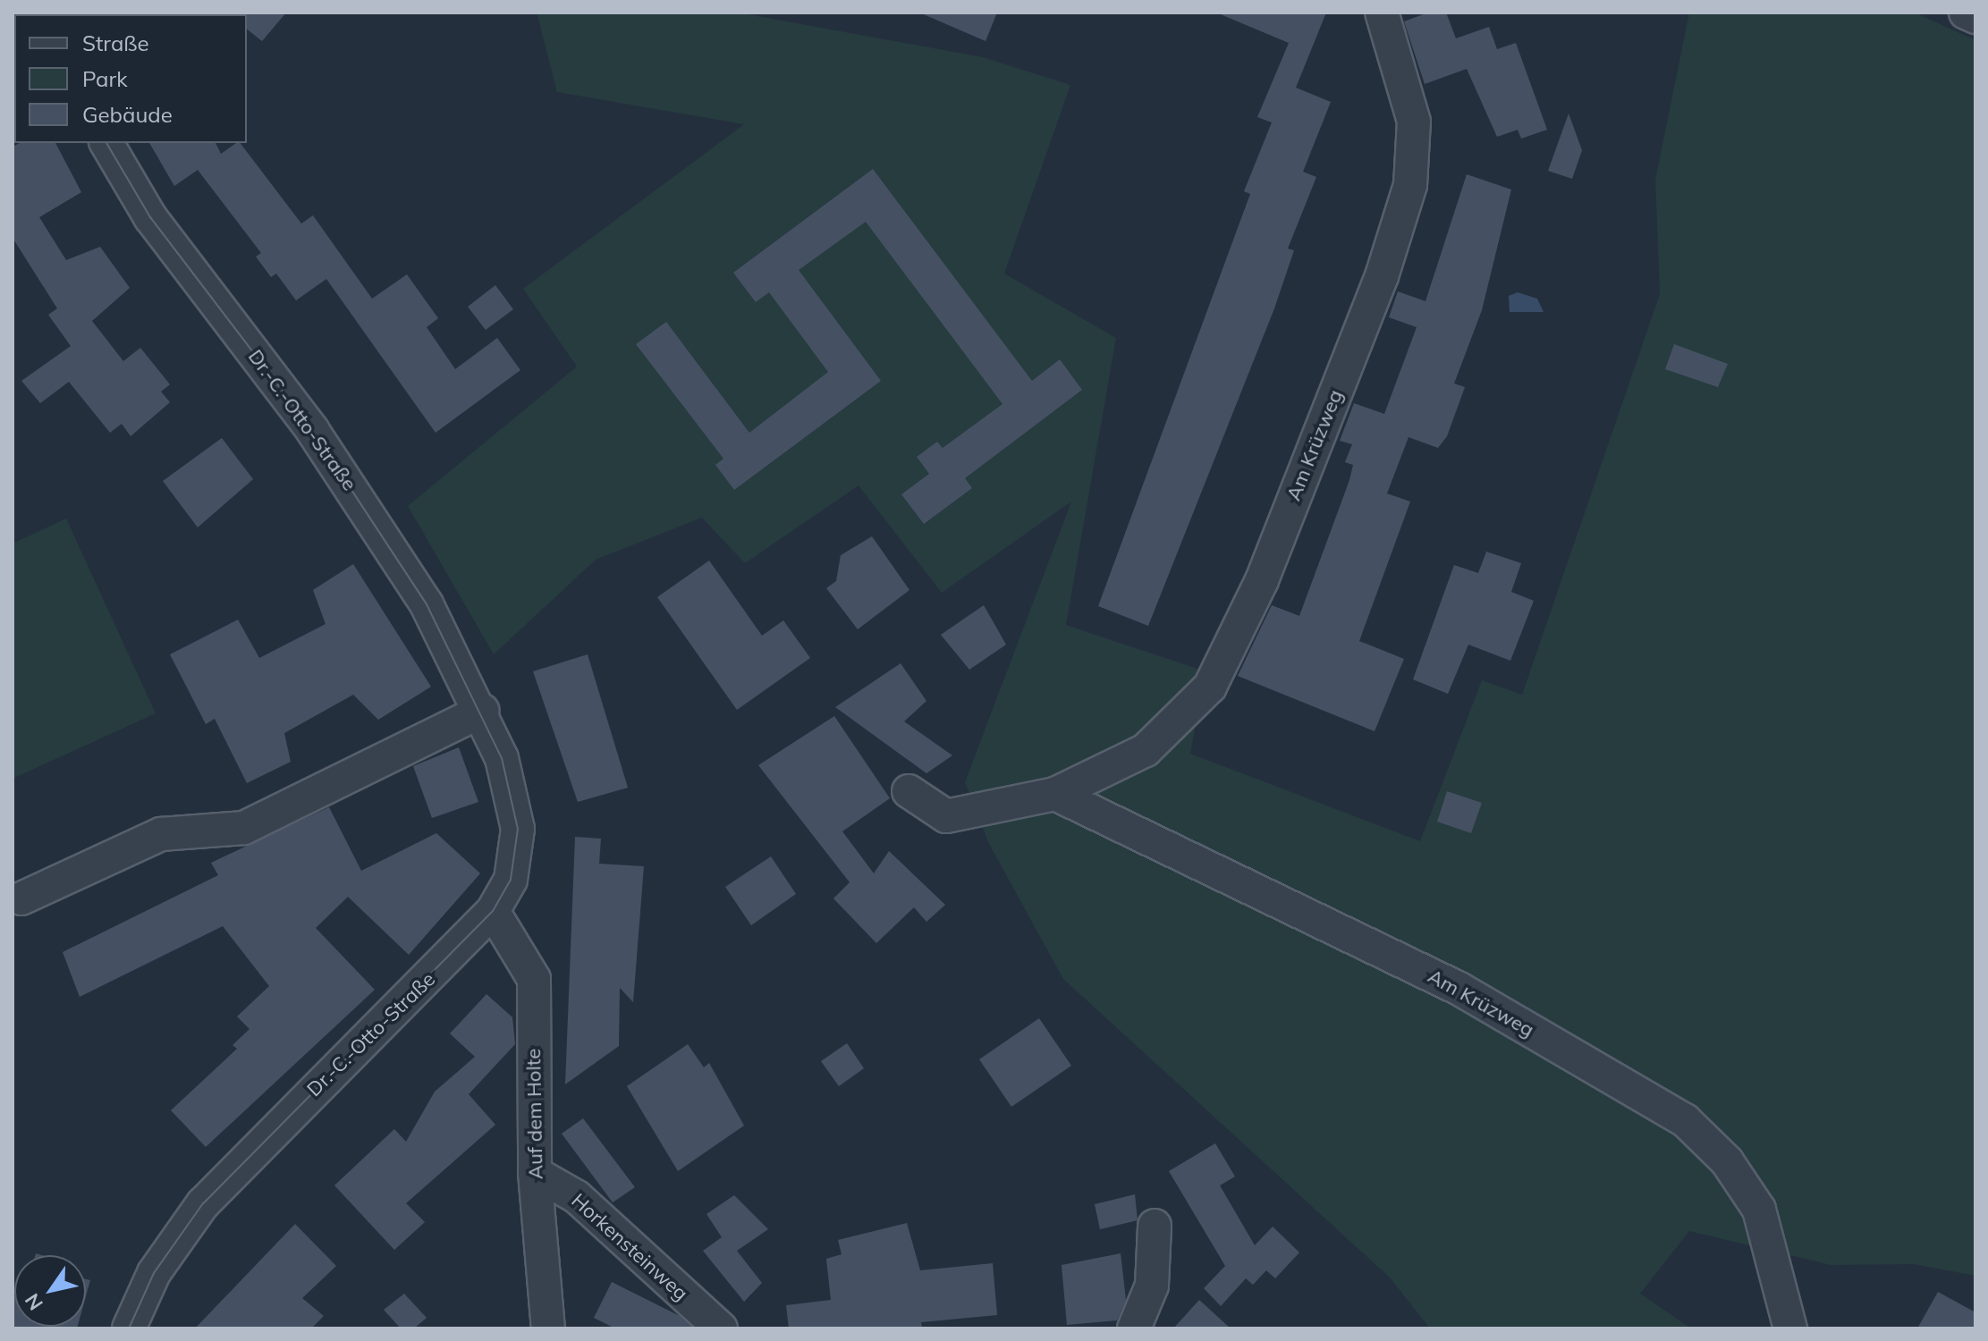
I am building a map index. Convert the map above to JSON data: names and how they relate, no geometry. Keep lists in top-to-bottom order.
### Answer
{
  "streets": {
    "street": [
      "Dr.-C.-Otto-Straße",
      "Am Krüzweg",
      "Auf dem Holte",
      "Horkensteinweg"
    ]
  },
  "crossings": [
    ["Dr.-C.-Otto-Straße", "Auf dem Holte"],
    ["Auf dem Holte", "Horkensteinweg"]
  ],
  "legend": ["Straße", "Park", "Gebäude"],
  "north": "bottom left"
}
